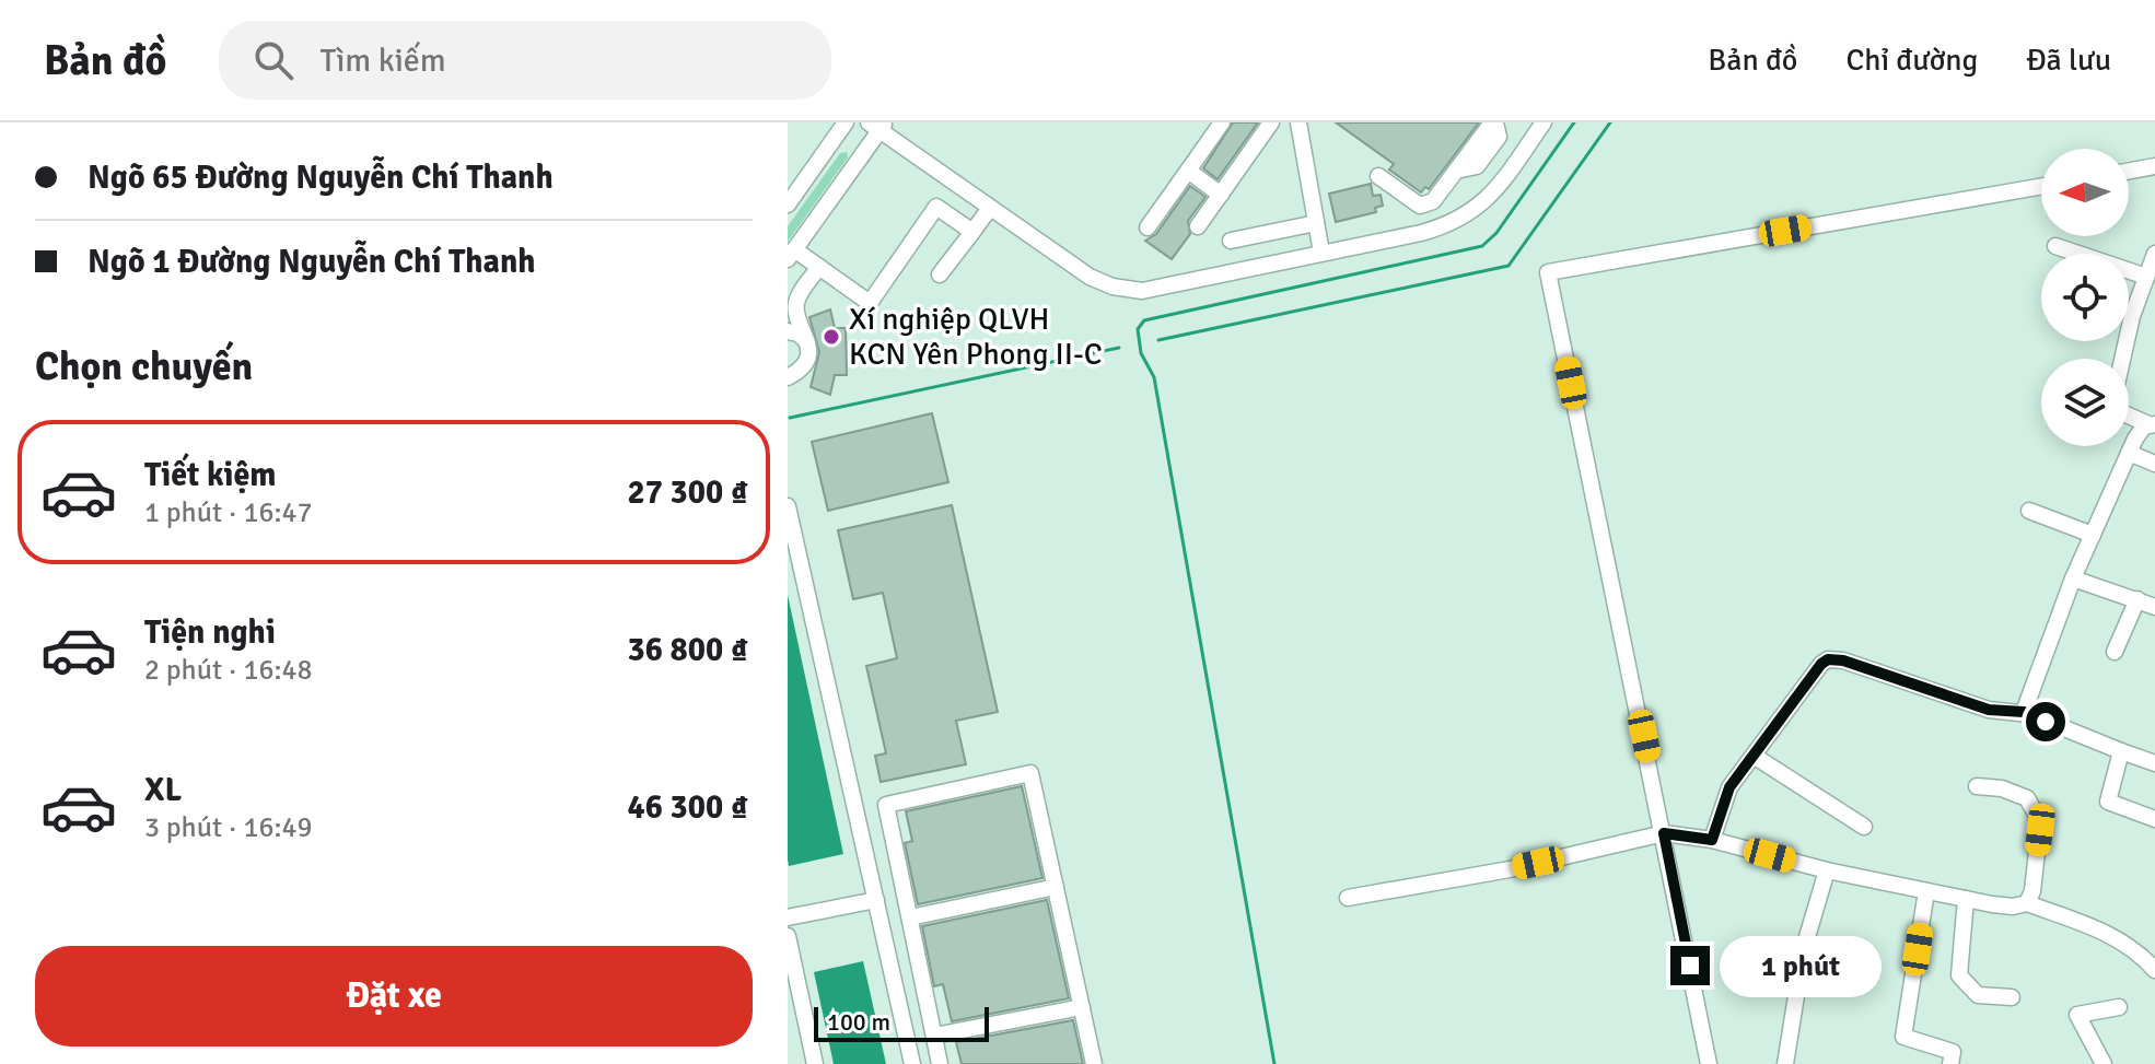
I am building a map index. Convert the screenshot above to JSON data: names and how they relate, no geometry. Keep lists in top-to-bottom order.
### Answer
{
  "places": ["Xí nghiệp QLVH KCN Yên Phong II-C"],
  "scale_bar": "100 m",
  "north": "left",
  "page": {
    "header": "Bản đồ",
    "search": "Tìm kiếm",
    "nav": ["Bản đồ", "Chỉ đường", "Đã lưu"],
    "banner": ["Ngõ 65 Đường Nguyễn Chí Thanh", "Ngõ 1 Đường Nguyễn Chí Thanh"],
    "heading": "Chọn chuyến",
    "list": [
      {
        "name": "Tiết kiệm",
        "note": "1 phút · 16:47",
        "value": "27 300 ₫"
      },
      {
        "name": "Tiện nghi",
        "note": "2 phút · 16:48",
        "value": "36 800 ₫"
      },
      {
        "name": "XL",
        "note": "3 phút · 16:49",
        "value": "46 300 ₫"
      }
    ],
    "buttons": "Đặt xe",
    "bubble": "1 phút",
    "scale": "100 m"
  }
}
